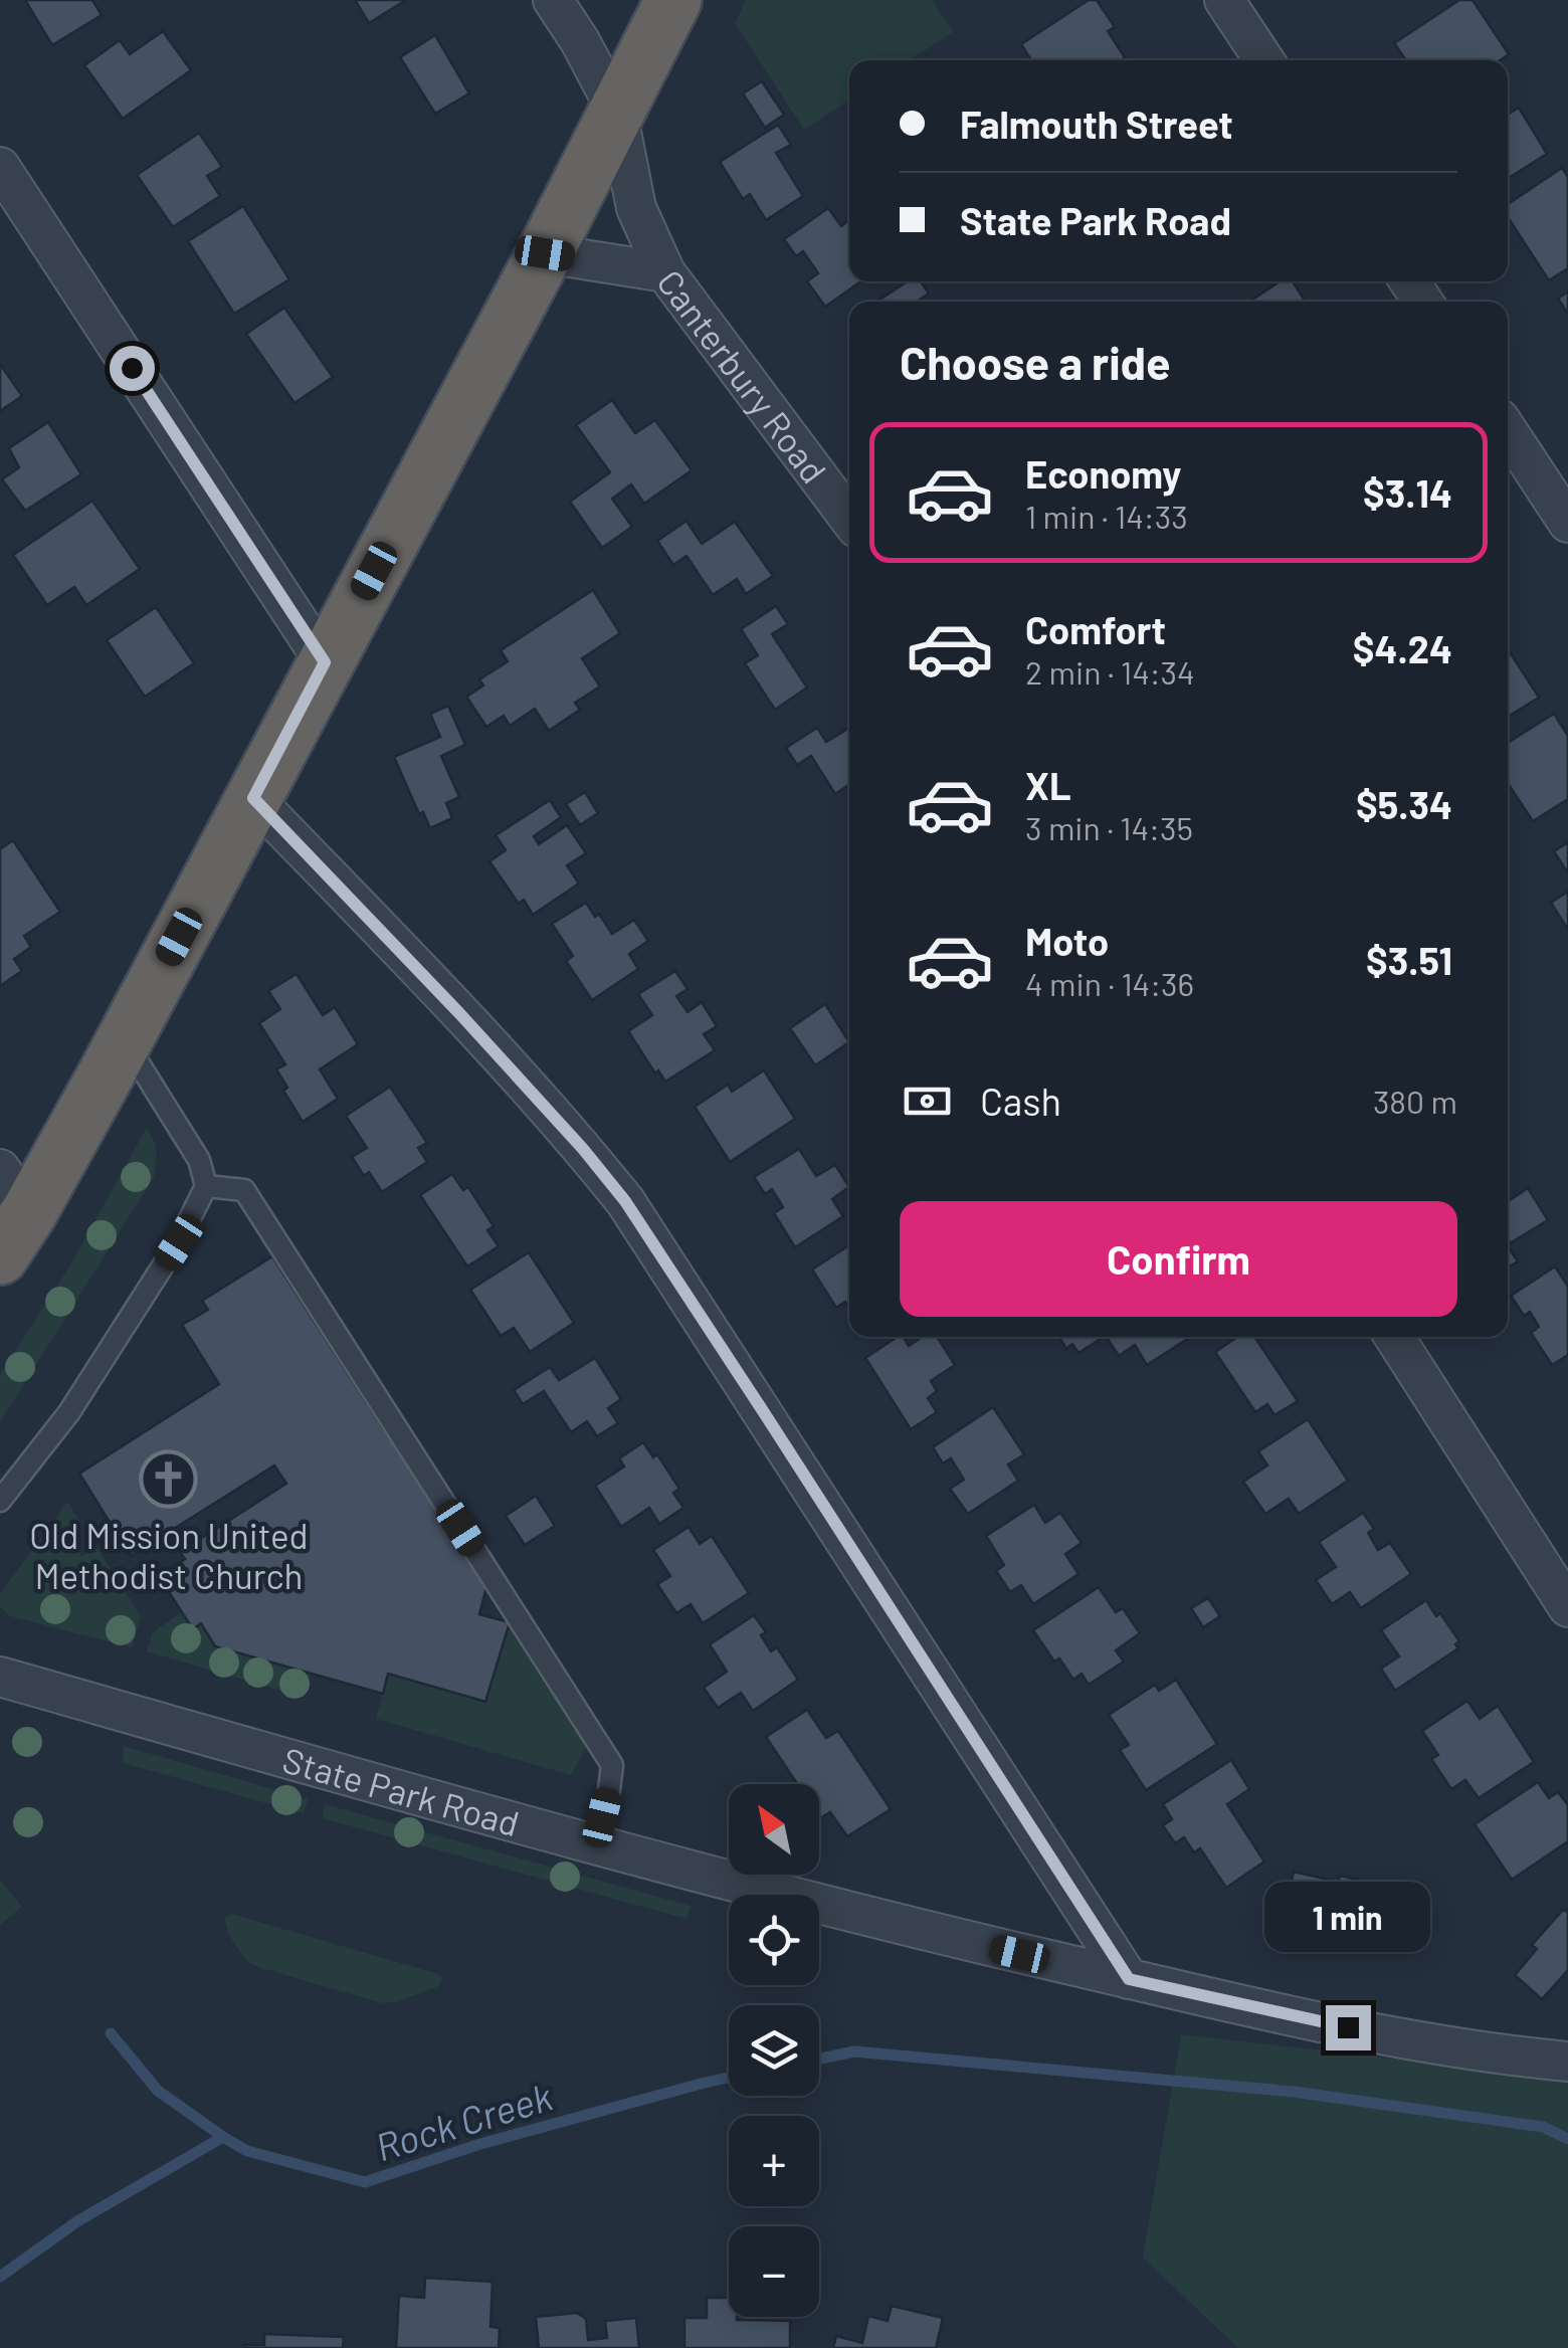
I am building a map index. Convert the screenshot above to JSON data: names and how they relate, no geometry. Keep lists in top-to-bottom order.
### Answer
{
  "streets": {
    "street": ["Canterbury Road", "State Park Road"]
  },
  "water": ["Rock Creek"],
  "places": {
    "church": ["Old Mission United Methodist Church"]
  },
  "north": "top left",
  "page": {
    "banner": ["Falmouth Street", "State Park Road"],
    "heading": "Choose a ride",
    "list": [
      {
        "name": "Economy",
        "note": "1 min · 14:33",
        "value": "$3.14"
      },
      {
        "name": "Comfort",
        "note": "2 min · 14:34",
        "value": "$4.24"
      },
      {
        "name": "XL",
        "note": "3 min · 14:35",
        "value": "$5.34"
      },
      {
        "name": "Moto",
        "note": "4 min · 14:36",
        "value": "$3.51"
      }
    ],
    "pay": ["Cash", "380 m"],
    "buttons": "Confirm",
    "map_buttons": ["+", "−"],
    "bubble": "1 min"
  }
}
